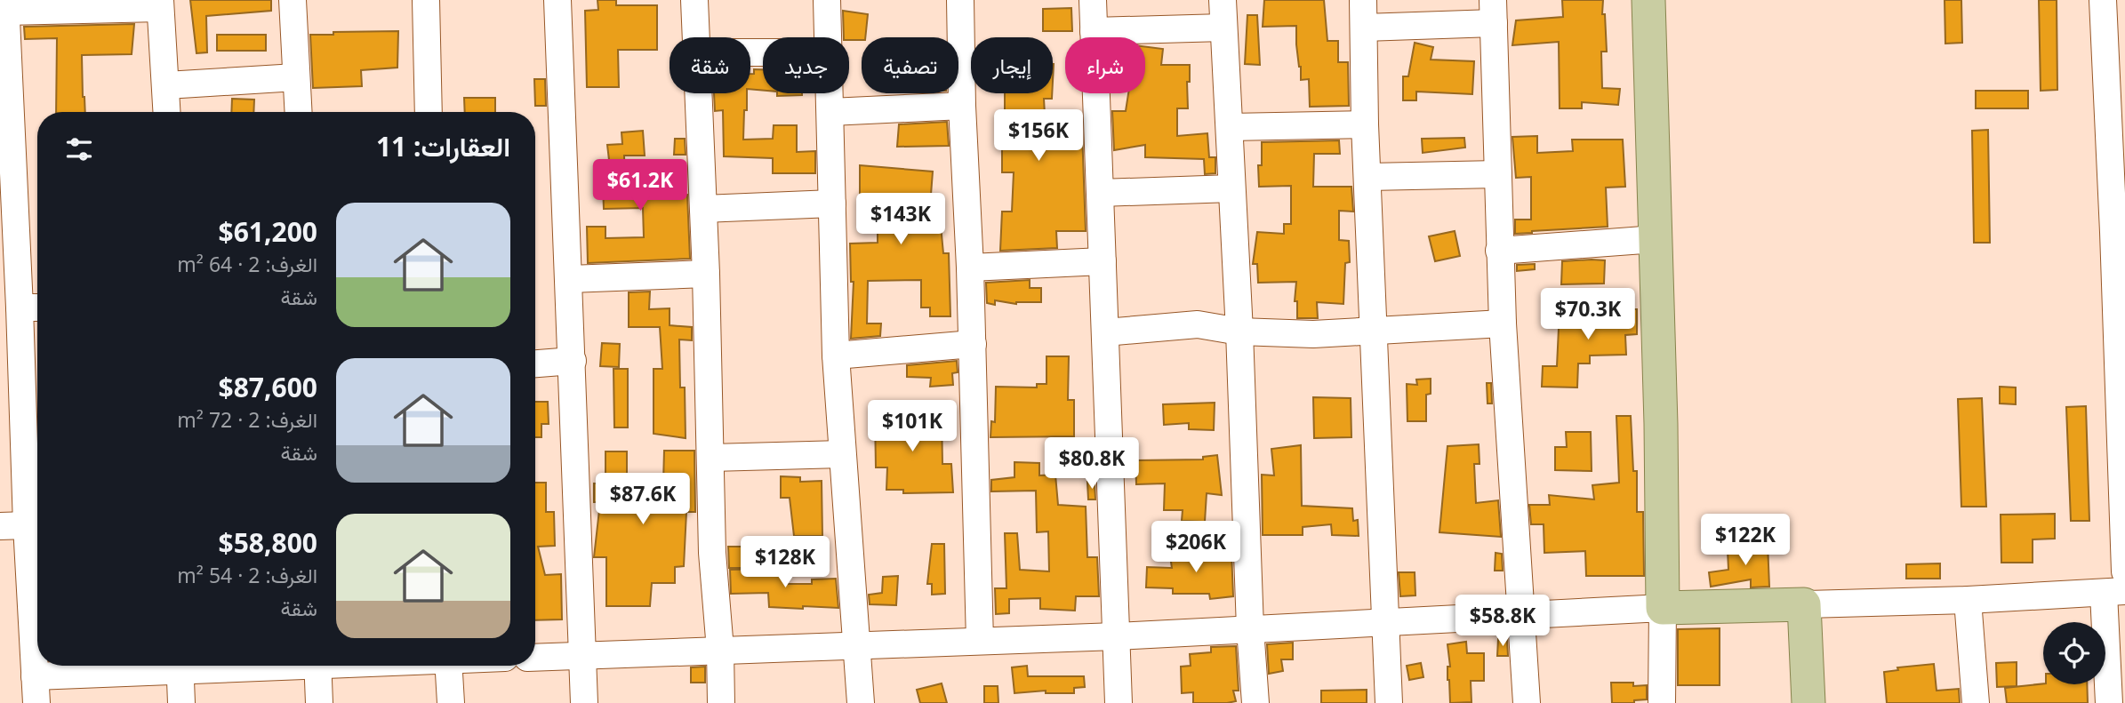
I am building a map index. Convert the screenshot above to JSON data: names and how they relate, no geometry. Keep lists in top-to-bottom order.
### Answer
{
  "page": {
    "chip": [
      "شراء",
      "إيجار",
      "تصفية",
      "جديد",
      "شقة"
    ],
    "price": [
      "$156K",
      "$61.2K",
      "$143K",
      "$70.3K",
      "$101K",
      "$80.8K",
      "$87.6K",
      "$122K",
      "$206K",
      "$128K",
      "$58.8K"
    ],
    "heading": "العقارات: 11",
    "list": [
      {
        "name": "$61,200",
        "note": "الغرف: 2 · 64 m² · شقة"
      },
      {
        "name": "$87,600",
        "note": "الغرف: 2 · 72 m² · شقة"
      },
      {
        "name": "$58,800",
        "note": "الغرف: 2 · 54 m² · شقة"
      }
    ]
  }
}
